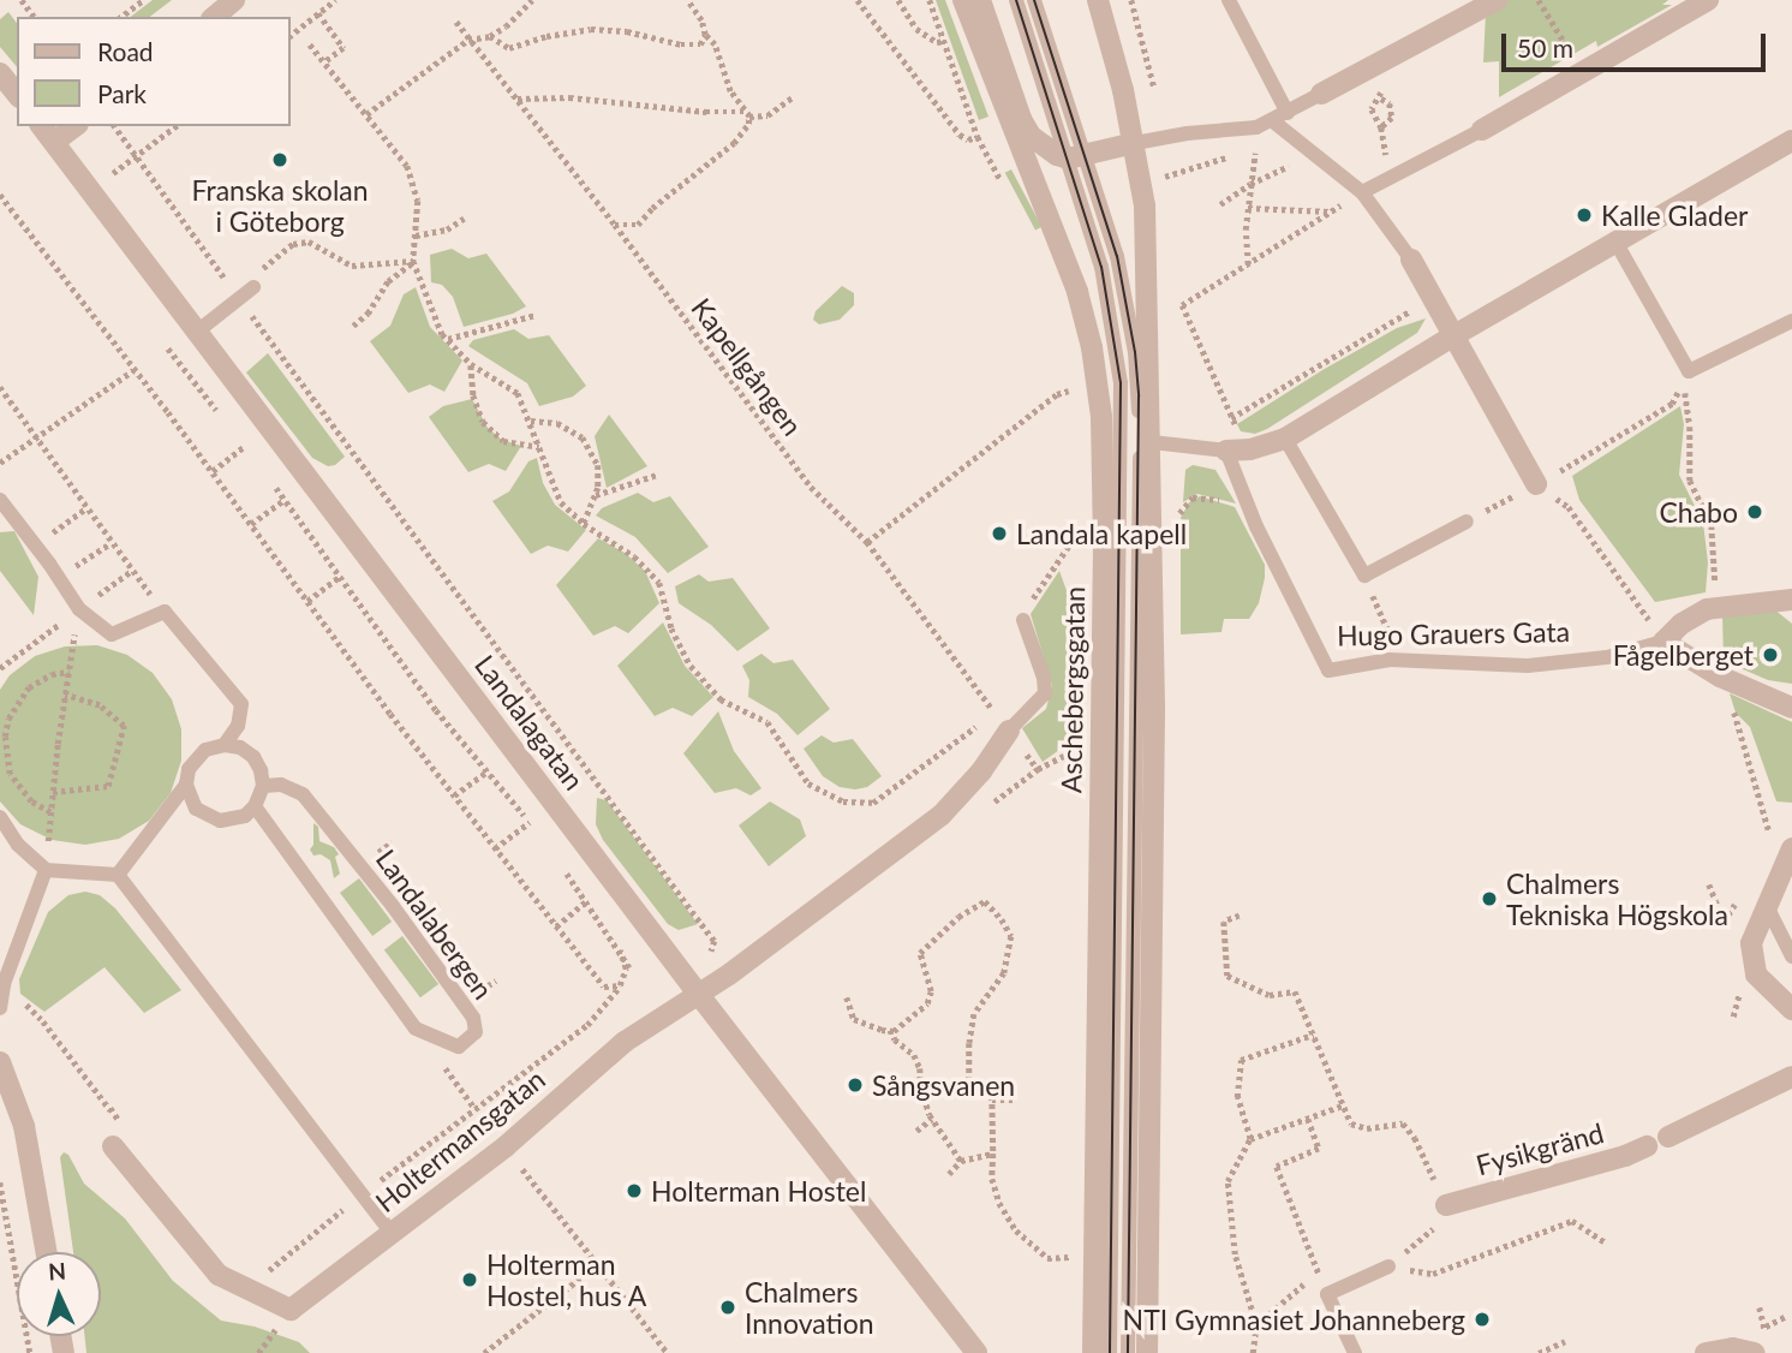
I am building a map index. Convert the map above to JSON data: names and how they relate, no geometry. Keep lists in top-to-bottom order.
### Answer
{
  "streets": {
    "street": [
      "Aschebergsgatan",
      "Landalagatan",
      "Holtermansgatan",
      "Fysikgränd"
    ],
    "lane": ["Hugo Grauers Gata", "Landalabergen"],
    "path": ["Kapellgången"]
  },
  "crossings": [
    ["Kapellgången", "Holtermansgatan"],
    ["Landalagatan", "Holtermansgatan"]
  ],
  "places": [
    "Franska skolan i Göteborg",
    "Kalle Glader",
    "Chabo",
    "Landala kapell",
    "Fågelberget",
    "Chalmers Tekniska Högskola",
    "Sångsvanen",
    "Holterman Hostel",
    "Holterman Hostel, hus A",
    "Chalmers Innovation",
    "NTI Gymnasiet Johanneberg"
  ],
  "legend": ["Road", "Park"],
  "scale_bar": "50 m",
  "north": "top"
}
